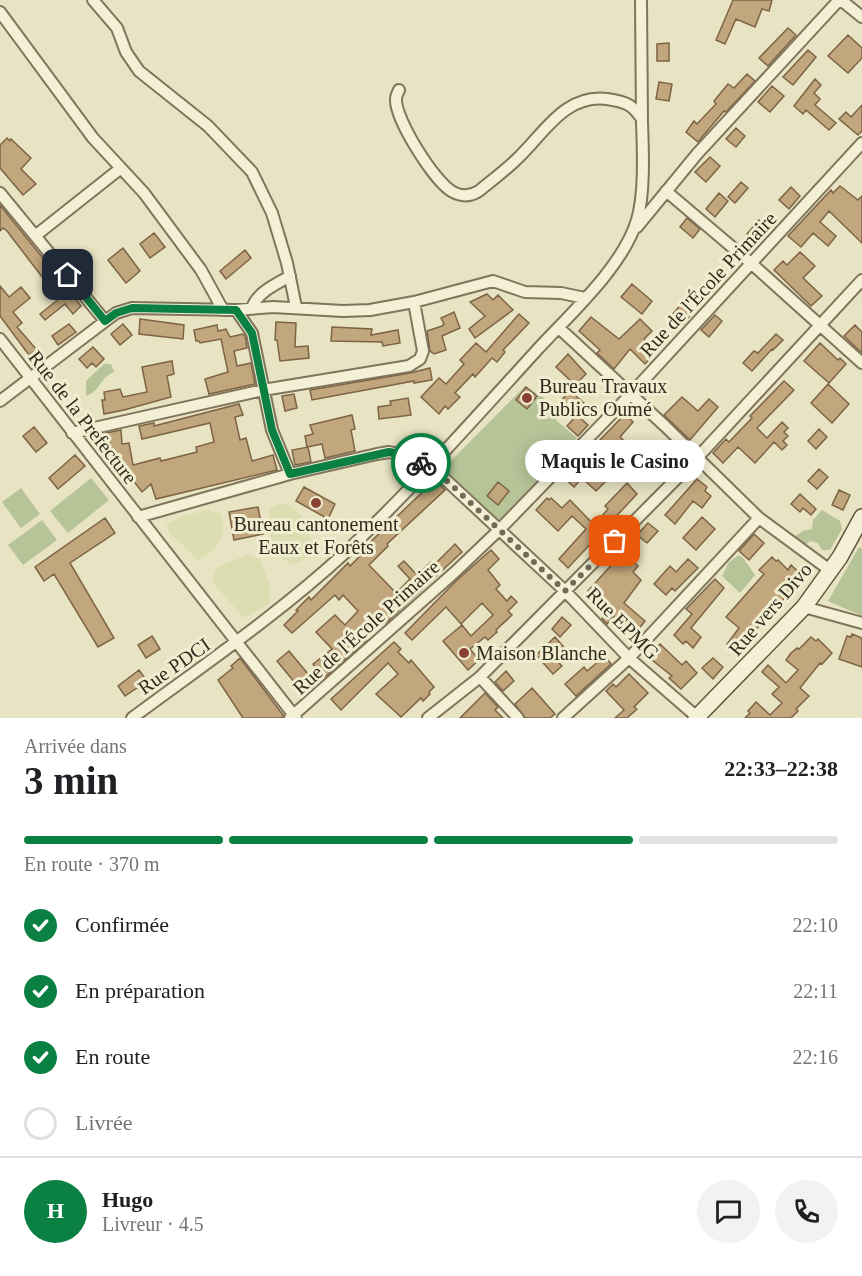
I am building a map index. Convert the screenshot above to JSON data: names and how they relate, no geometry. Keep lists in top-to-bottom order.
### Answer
{
  "streets": {
    "main road": ["Rue vers Divo"],
    "street": [
      "Rue de l'École Primaire",
      "Rue de la Prefecture",
      "Rue EPMG",
      "Rue PDCI"
    ]
  },
  "crossings": [
    ["Rue de l'École Primaire", "Rue de la Prefecture"],
    ["Rue de l'École Primaire", "Rue EPMG"],
    ["Rue de la Prefecture", "Rue EPMG"],
    ["Rue de la Prefecture", "Rue PDCI"],
    ["Rue vers Divo", "Rue EPMG"],
    ["Rue EPMG", "Rue PDCI"]
  ],
  "places": [
    "Bureau Travaux Publics Oumé",
    "Bureau cantonement Eaux et Forêts",
    "Maquis le Casino",
    "Maison Blanche"
  ],
  "page": {
    "bubble": "Maquis le Casino",
    "heading": ["3 min", "Arrivée dans", "22:33–22:38"],
    "panel": ["Hugo", "Livreur · 4.5"],
    "bar": "En route · 370 m",
    "list": [
      ["Confirmée", "22:10"],
      ["En préparation", "22:11"],
      ["En route", "22:16"],
      "Livrée"
    ],
    "round": "H"
  }
}
